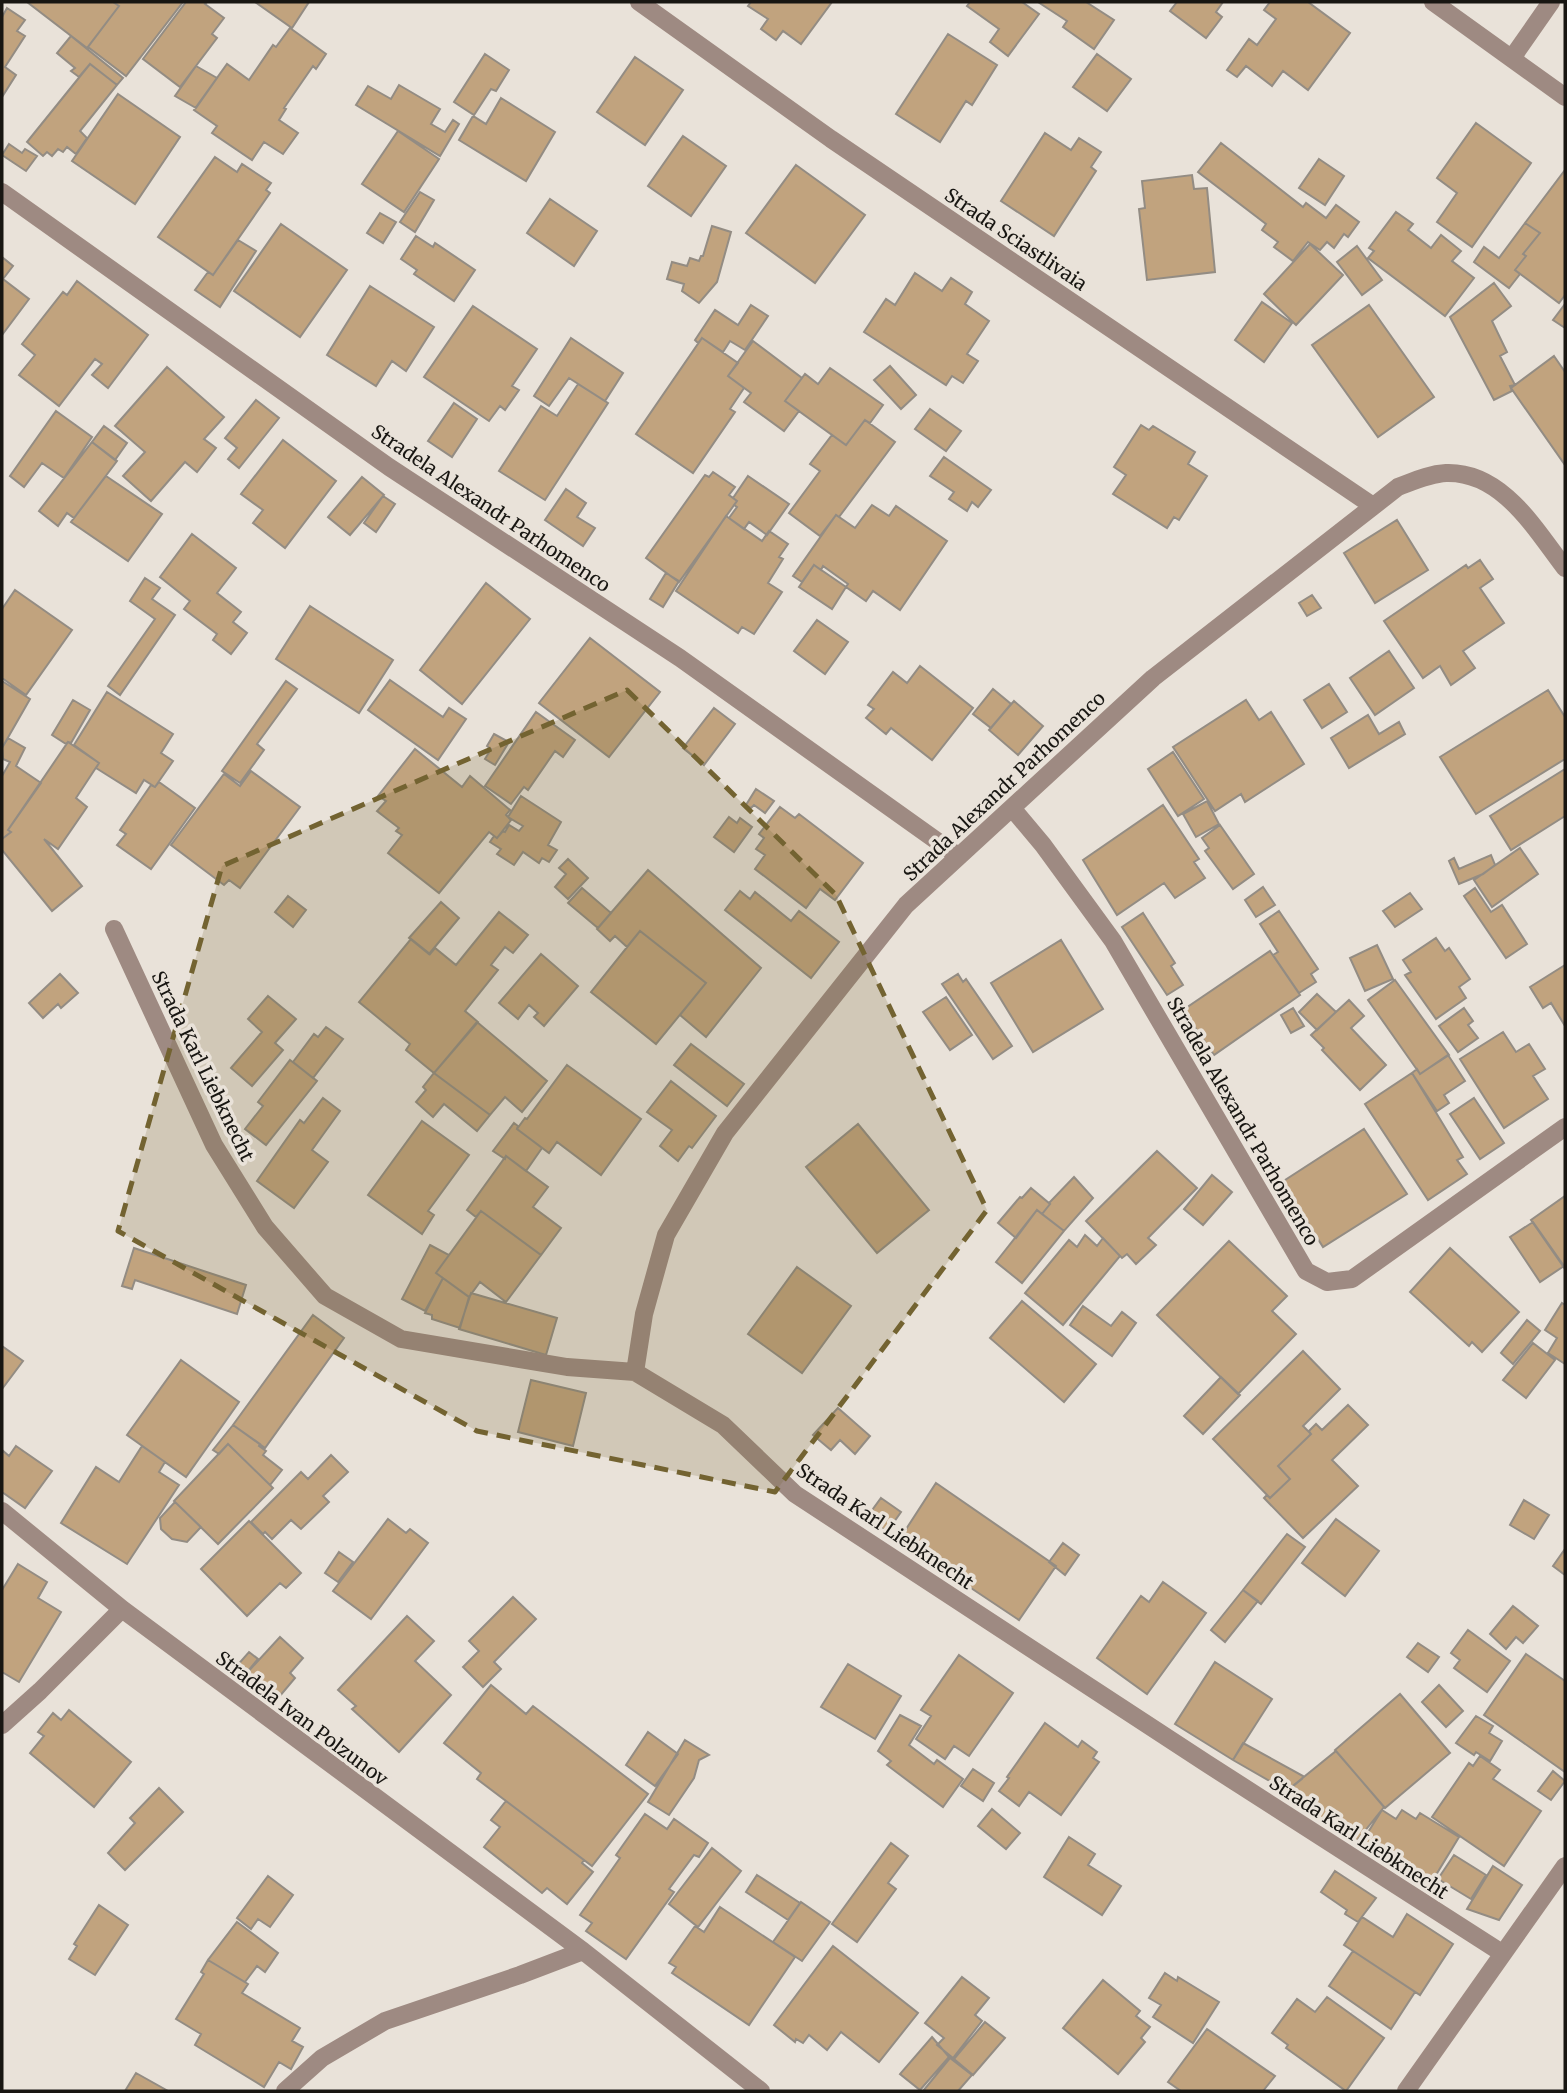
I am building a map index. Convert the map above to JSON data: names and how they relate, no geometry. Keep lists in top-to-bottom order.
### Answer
{
  "streets": {
    "street": [
      "Strada Sciastlivaia",
      "Stradela Alexandr Parhomenco",
      "Strada Alexandr Parhomenco",
      "Strada Karl Liebknecht",
      "Stradela Ivan Polzunov"
    ]
  },
  "crossings": [
    ["Strada Sciastlivaia", "Strada Alexandr Parhomenco"],
    ["Stradela Alexandr Parhomenco", "Strada Alexandr Parhomenco"],
    ["Strada Alexandr Parhomenco", "Strada Karl Liebknecht"]
  ]
}
